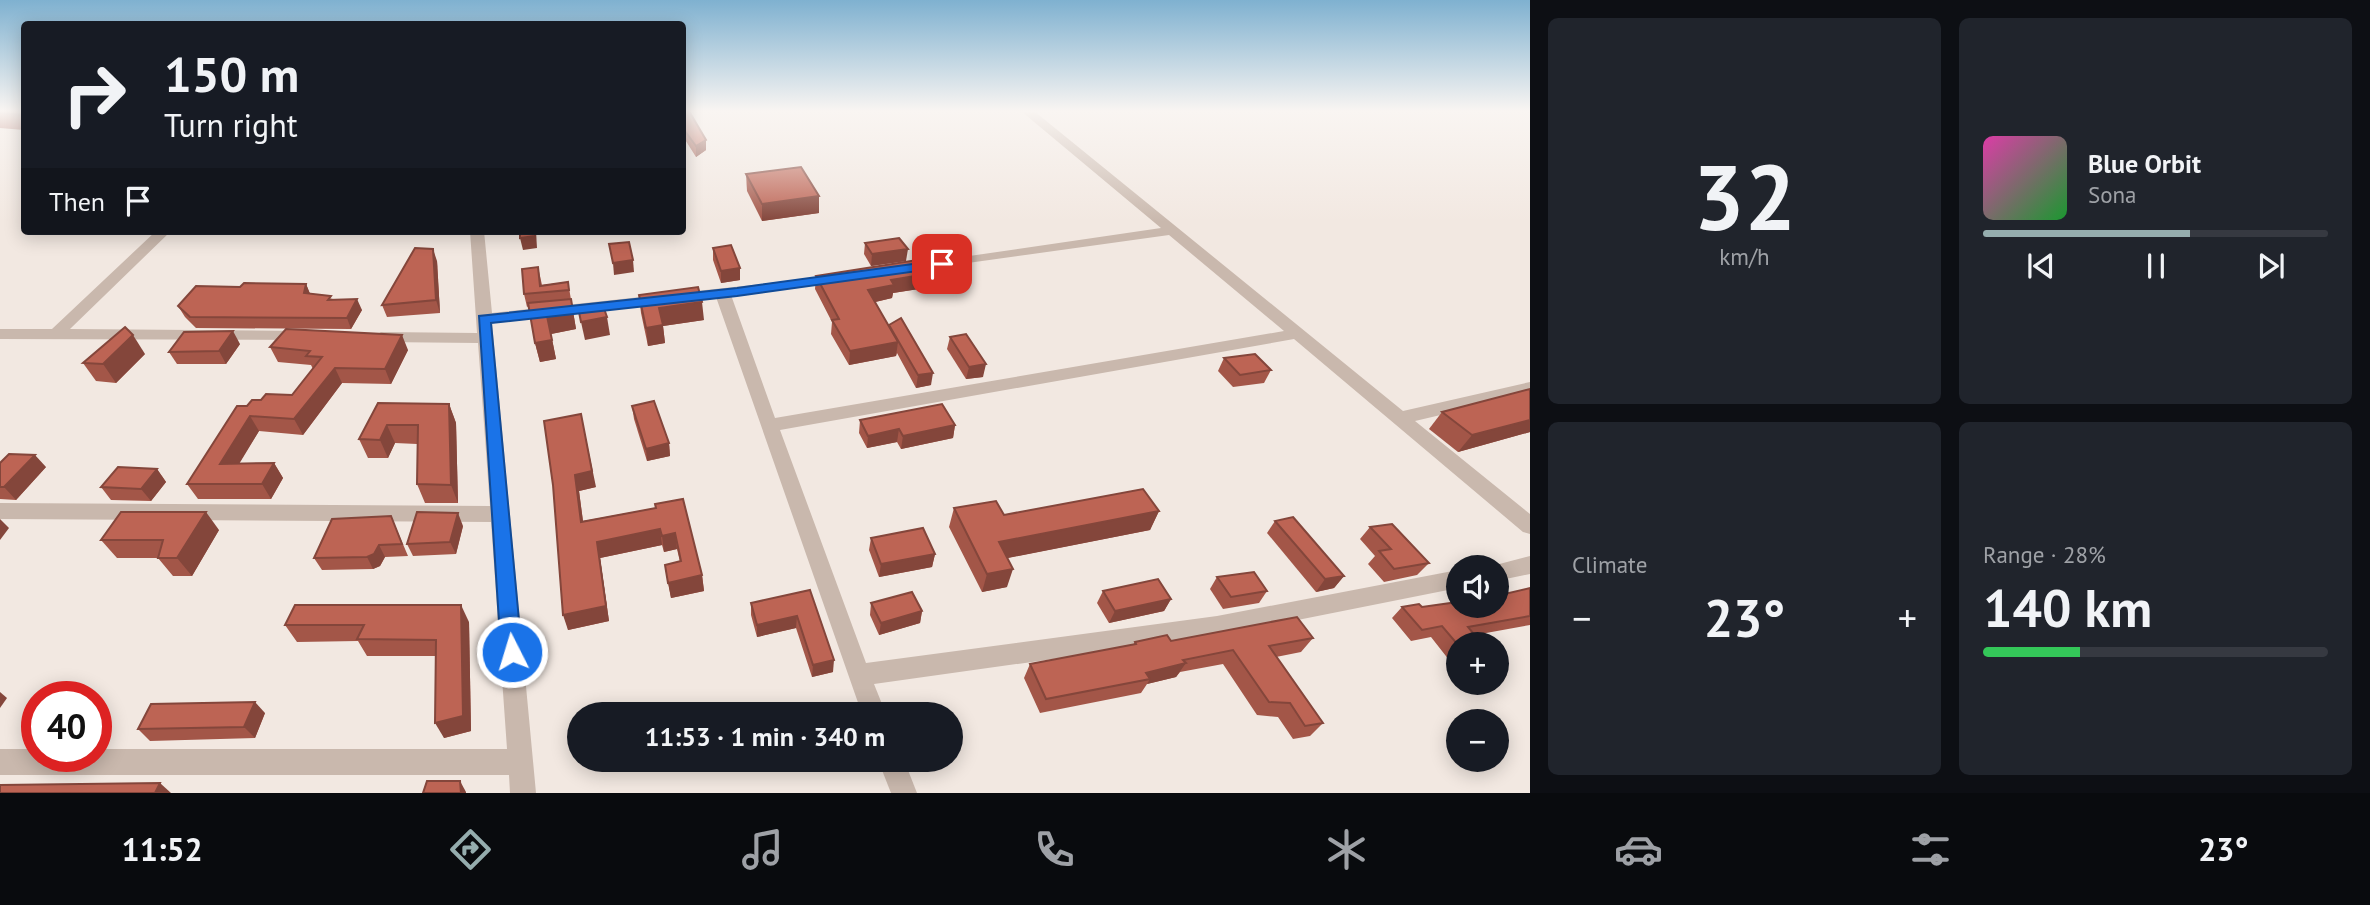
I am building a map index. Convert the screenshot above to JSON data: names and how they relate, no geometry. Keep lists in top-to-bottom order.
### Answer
{
  "page": {
    "tile": [
      ["32", "km/h"],
      "Climate",
      ["Range · 28%", "140 km"]
    ],
    "turn": ["150 m", "Turn right"],
    "song": ["Blue Orbit", "Sona"],
    "then": "Then",
    "map_buttons": ["+", "−"],
    "heat": ["−", "23°", "+"],
    "limit": "40",
    "trip": "11:53 · 1 min · 340 m",
    "tabs": ["11:52", "23°"]
  }
}
